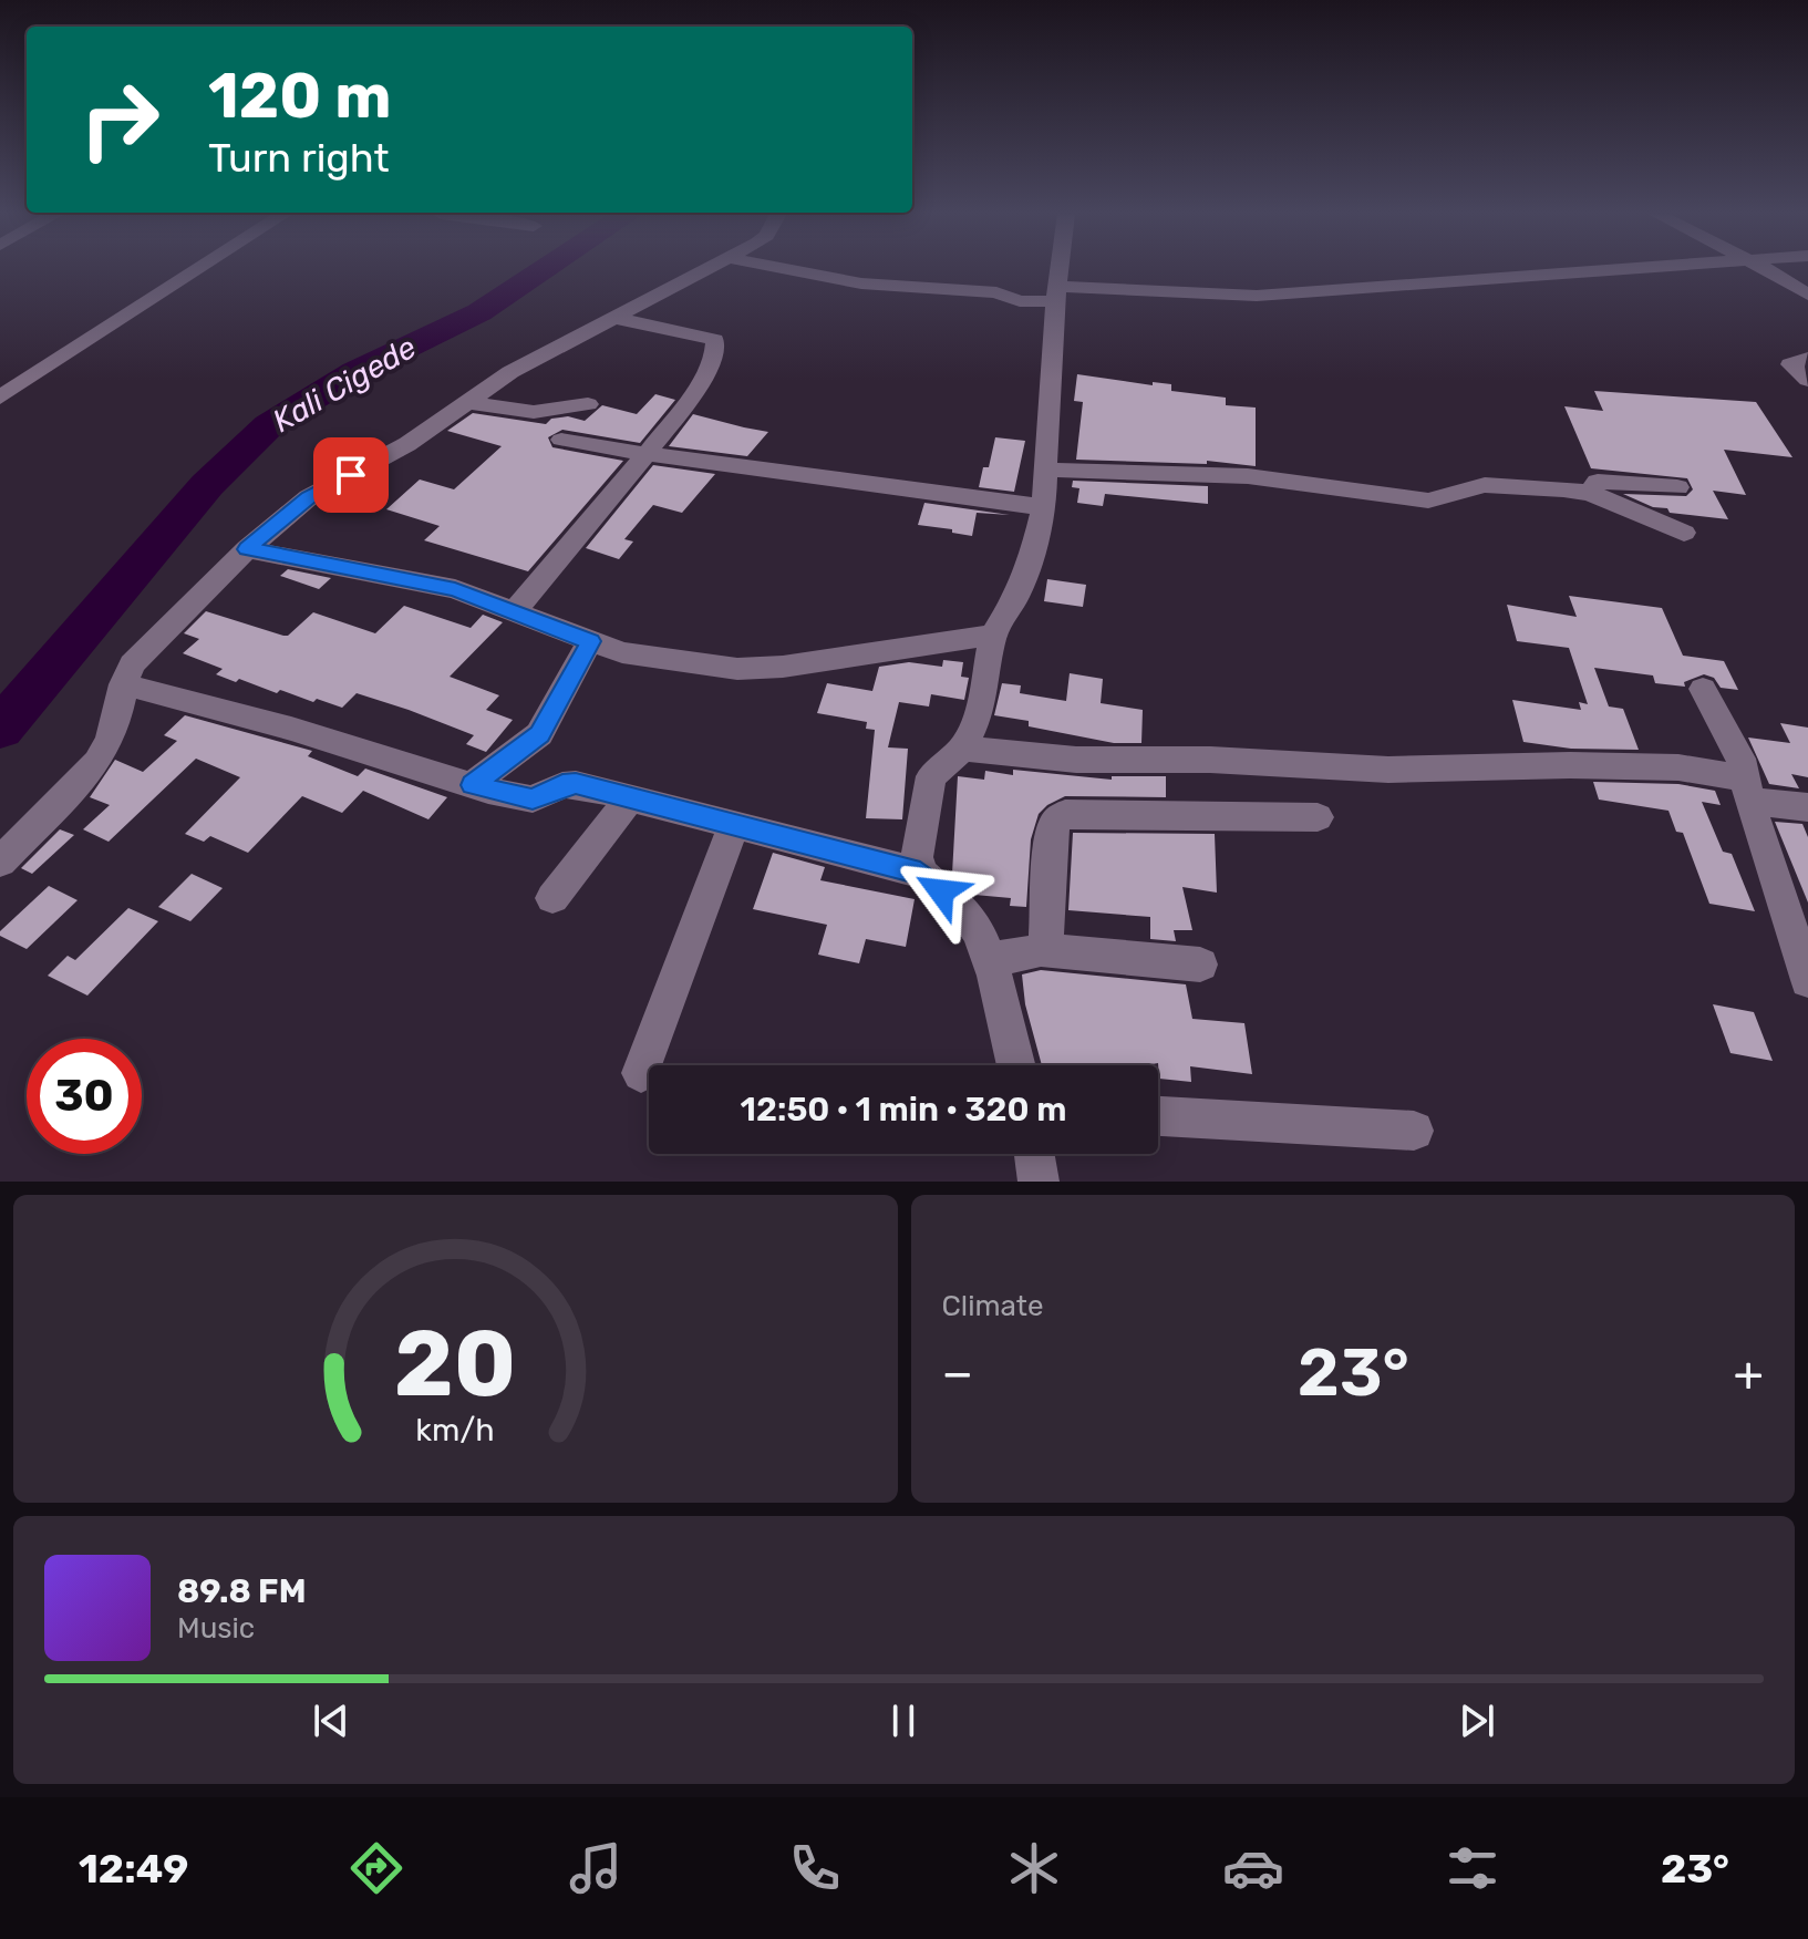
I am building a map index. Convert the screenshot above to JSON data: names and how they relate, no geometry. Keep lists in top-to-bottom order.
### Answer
{
  "water": ["Kali Cigede"],
  "page": {
    "turn": ["120 m", "Turn right"],
    "limit": "30",
    "trip": "12:50 · 1 min · 320 m",
    "tile": "Climate",
    "heat": ["−", "23°", "+"],
    "song": ["89.8 FM", "Music"],
    "tabs": ["12:49", "23°"],
    "gauge": ["20", "km/h"]
  }
}
